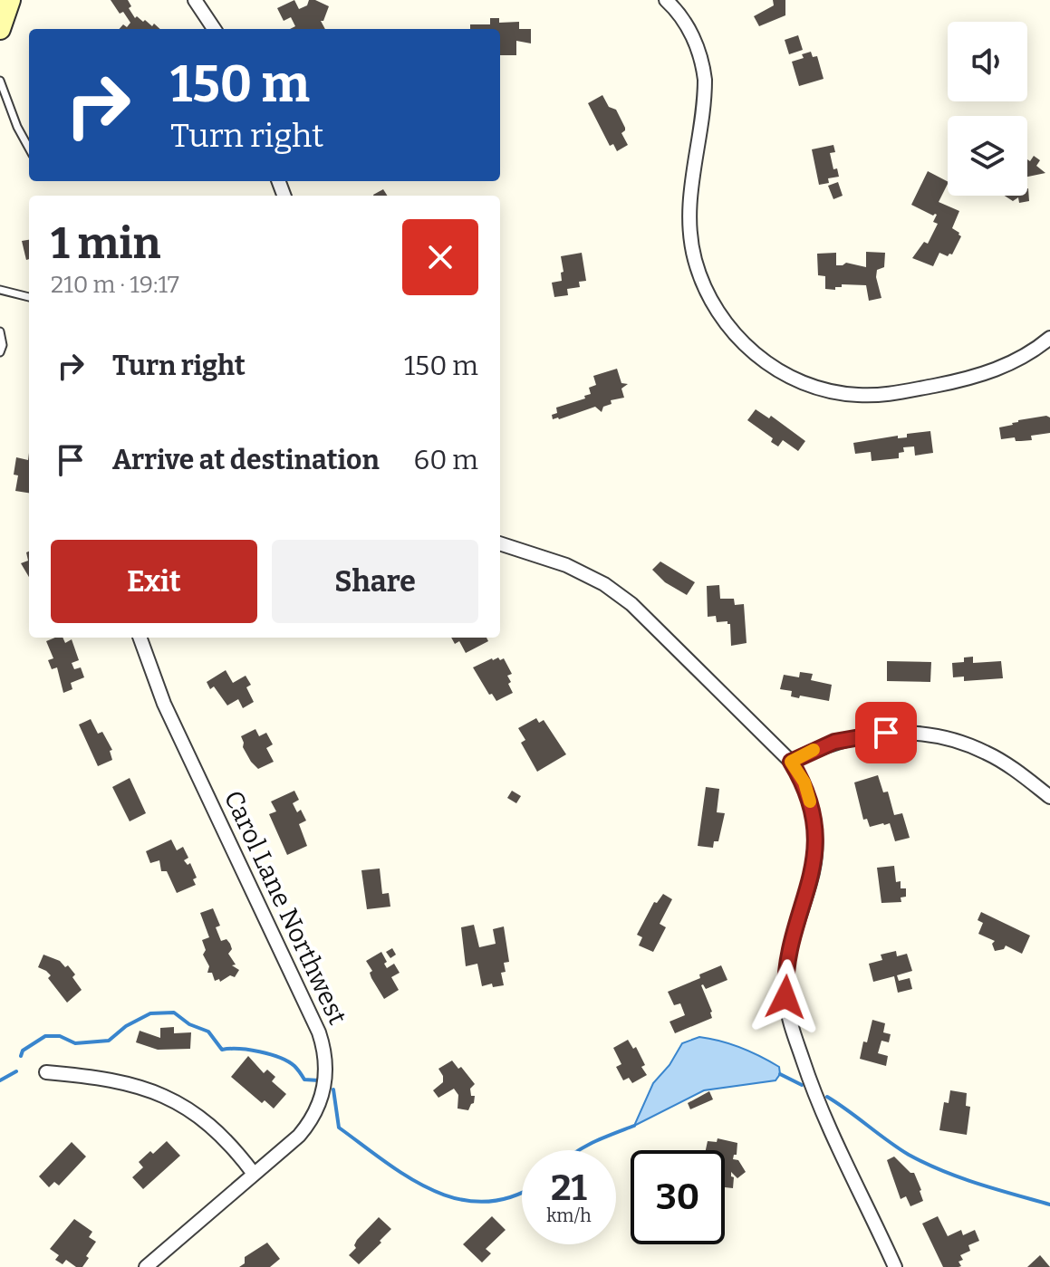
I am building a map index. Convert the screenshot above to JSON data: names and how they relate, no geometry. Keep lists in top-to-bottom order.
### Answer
{
  "streets": {
    "street": ["Carol Lane Northwest"]
  },
  "page": {
    "turn": ["150 m", "Turn right"],
    "heading": ["1 min", "210 m · 19:17"],
    "list": [
      {
        "name": "Turn right",
        "value": "150 m"
      },
      {
        "name": "Arrive at destination",
        "value": "60 m"
      }
    ],
    "buttons": ["Exit", "Share"],
    "speed": "21 km/h",
    "limit": "30"
  }
}
